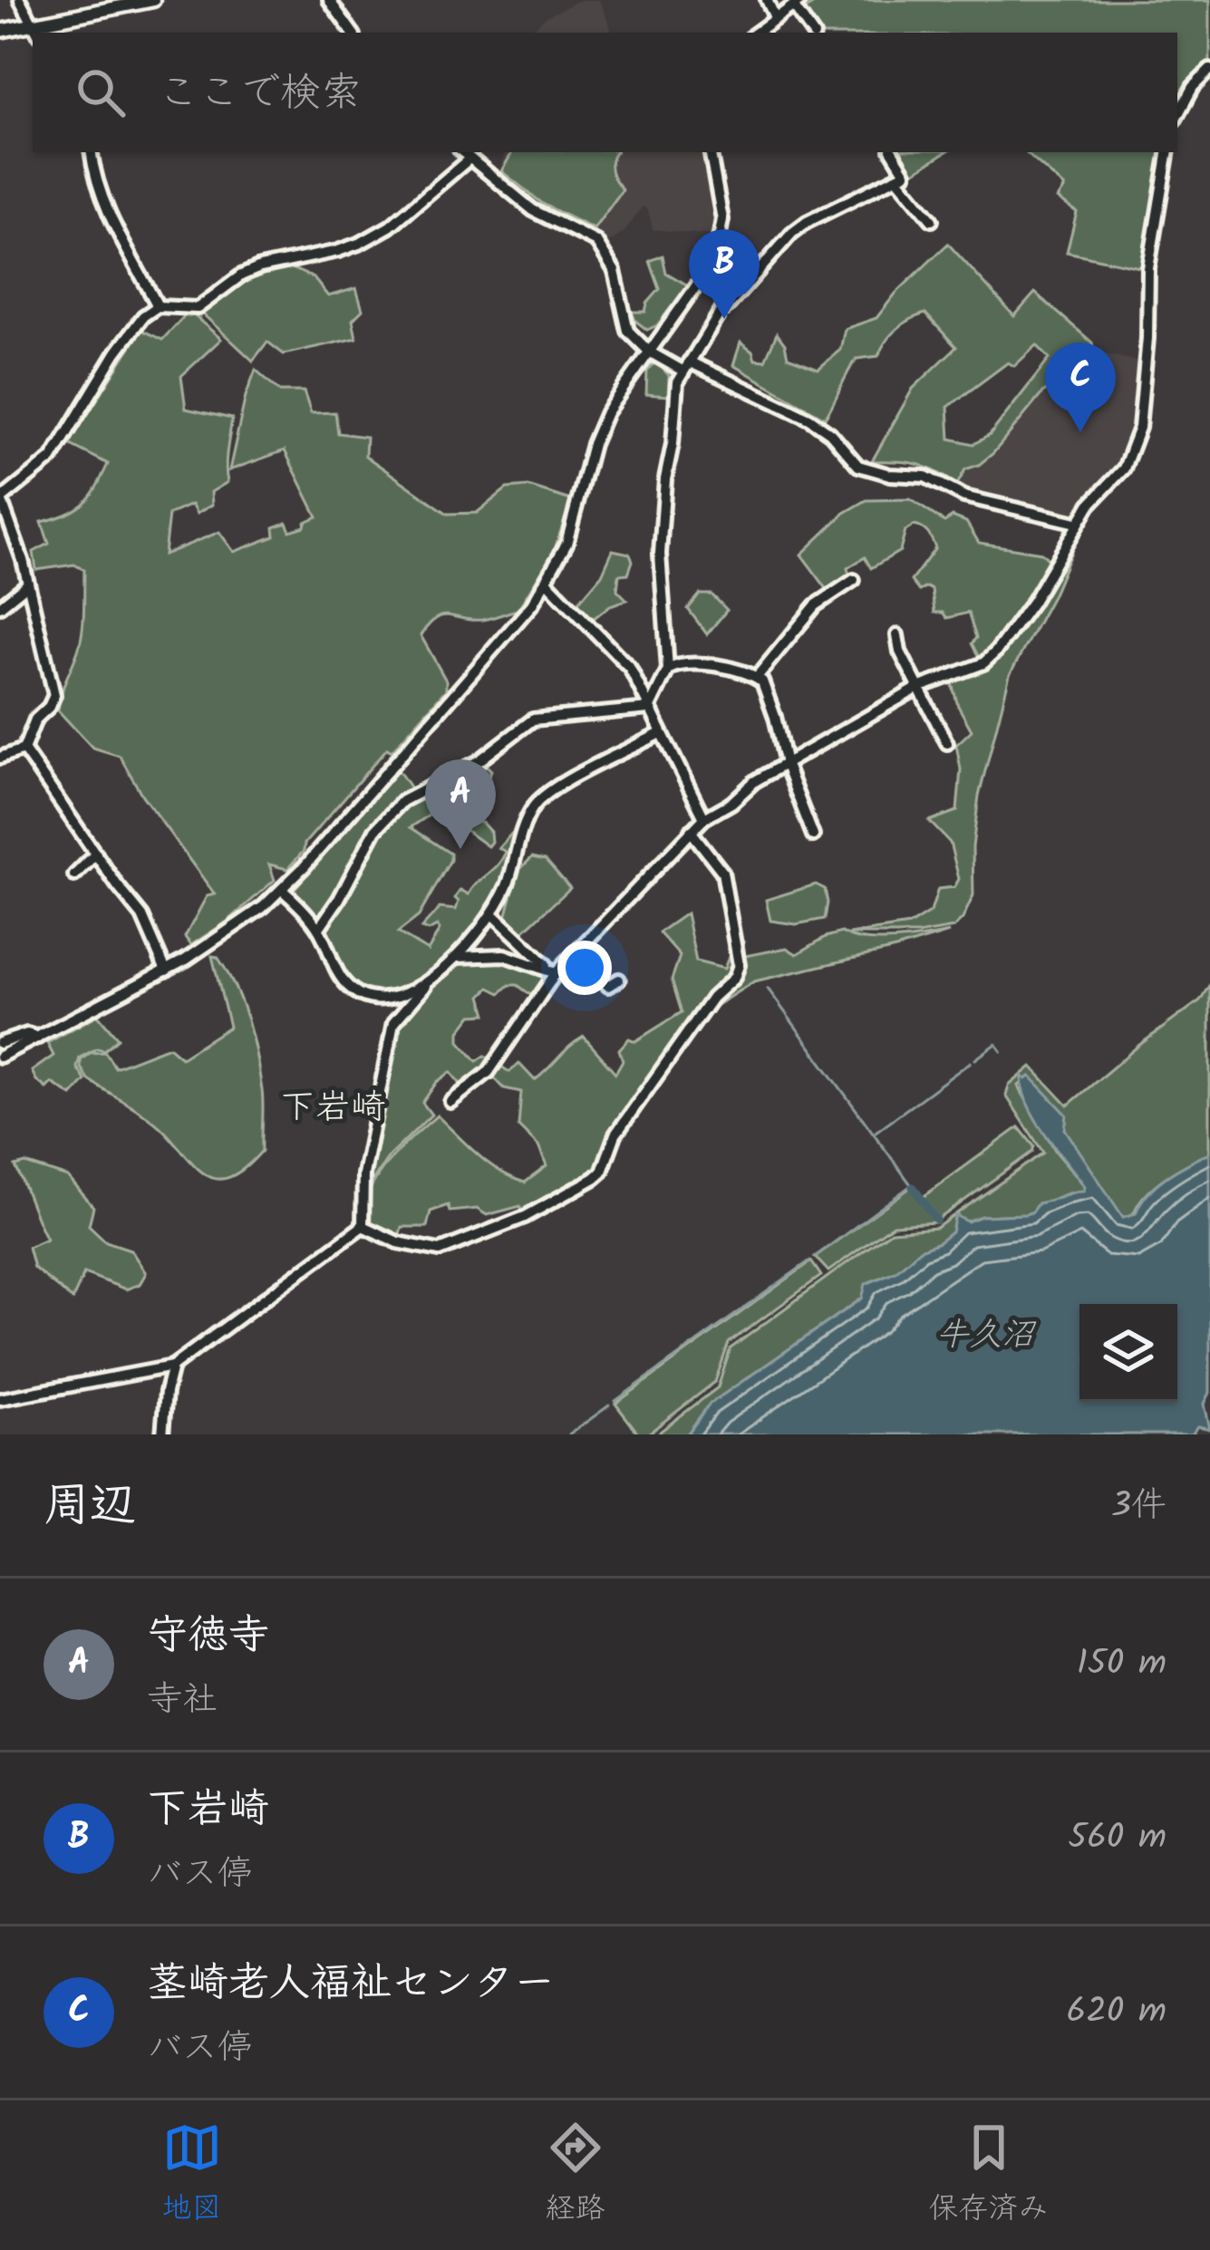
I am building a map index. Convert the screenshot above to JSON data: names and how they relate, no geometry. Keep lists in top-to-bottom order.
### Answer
{
  "districts": ["下岩崎"],
  "water": ["牛久沼"],
  "page": {
    "search": "ここで検索",
    "pins": ["B", "C", "A"],
    "heading": ["周辺", "3件"],
    "list": [
      {
        "mark": "A",
        "name": "守徳寺",
        "note": "寺社",
        "value": "150 m"
      },
      {
        "mark": "B",
        "name": "下岩崎",
        "note": "バス停",
        "value": "560 m"
      },
      {
        "mark": "C",
        "name": "茎崎老人福祉センター",
        "note": "バス停",
        "value": "620 m"
      }
    ],
    "nav": ["地図", "経路", "保存済み"]
  }
}
